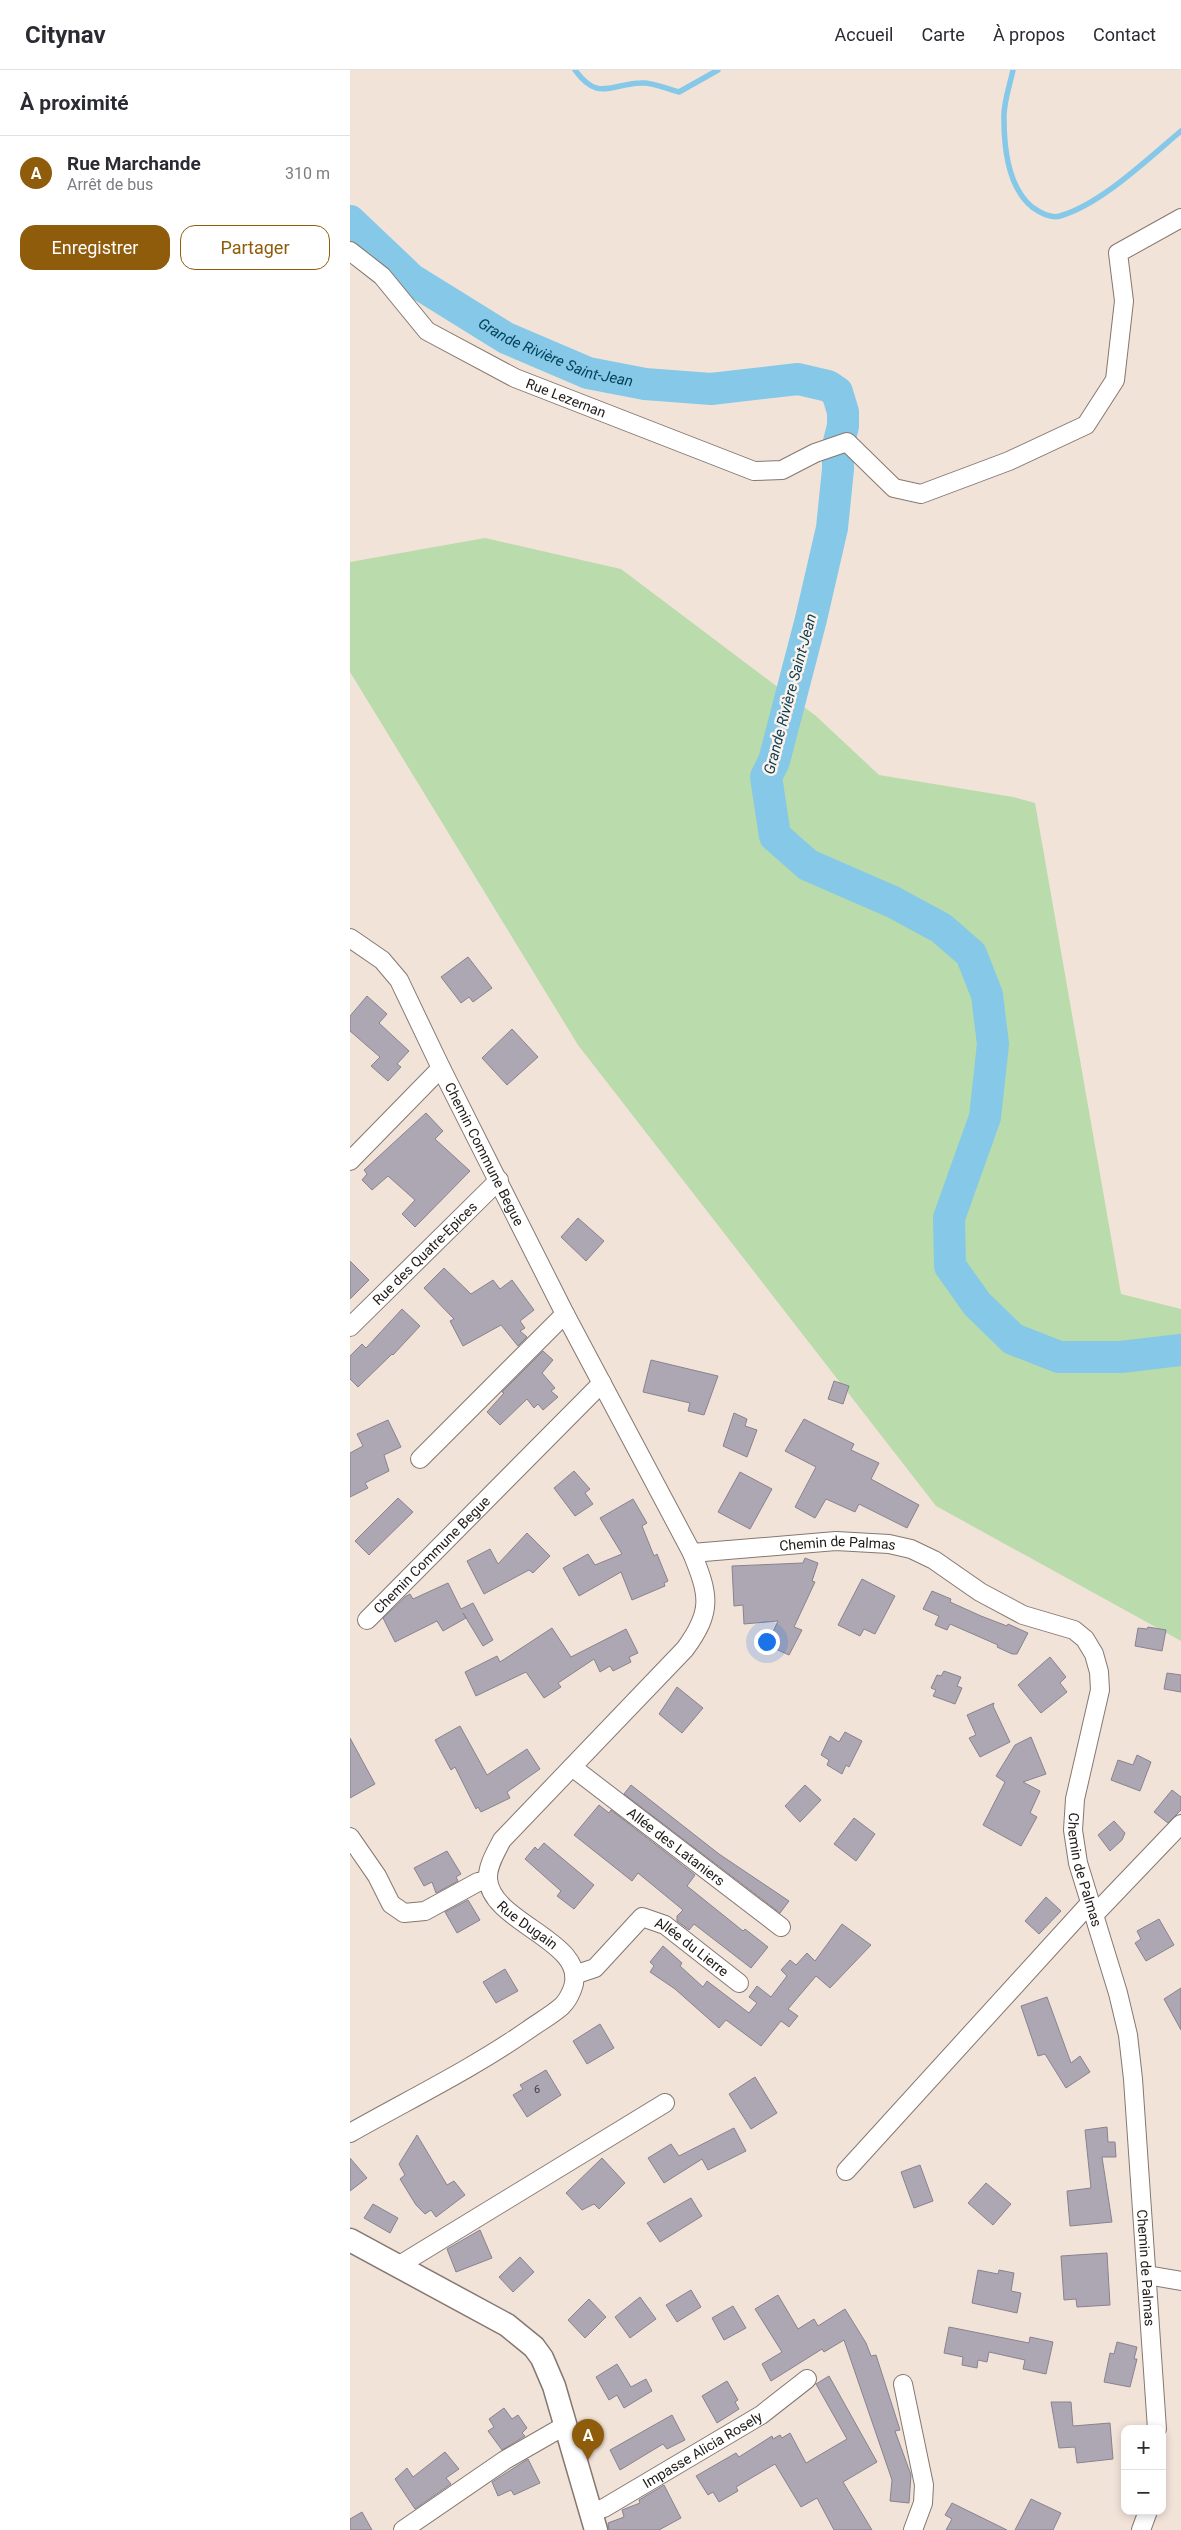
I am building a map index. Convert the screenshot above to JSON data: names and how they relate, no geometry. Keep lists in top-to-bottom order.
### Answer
{
  "streets": {
    "street": [
      "Rue Lezernan",
      "Chemin Commune Begue",
      "Rue des Quatre-Epices",
      "Chemin de Palmas",
      "Allée des Lataniers",
      "Rue Dugain",
      "Allée du Lierre",
      "Impasse Alicia Rosely"
    ]
  },
  "crossings": [
    ["Chemin Commune Begue", "Rue des Quatre-Epices"],
    ["Chemin Commune Begue", "Chemin de Palmas"],
    ["Rue Dugain", "Allée du Lierre"]
  ],
  "water": ["Grande Rivière Saint-Jean"],
  "house_numbers": ["6"],
  "page": {
    "header": "Citynav",
    "nav": [
      "Accueil",
      "Carte",
      "À propos",
      "Contact"
    ],
    "heading": "À proximité",
    "list": [
      {
        "mark": "A",
        "name": "Rue Marchande",
        "note": "Arrêt de bus",
        "value": "310 m"
      }
    ],
    "buttons": ["Enregistrer", "Partager"],
    "pins": "A",
    "map_buttons": ["+", "−"]
  }
}
